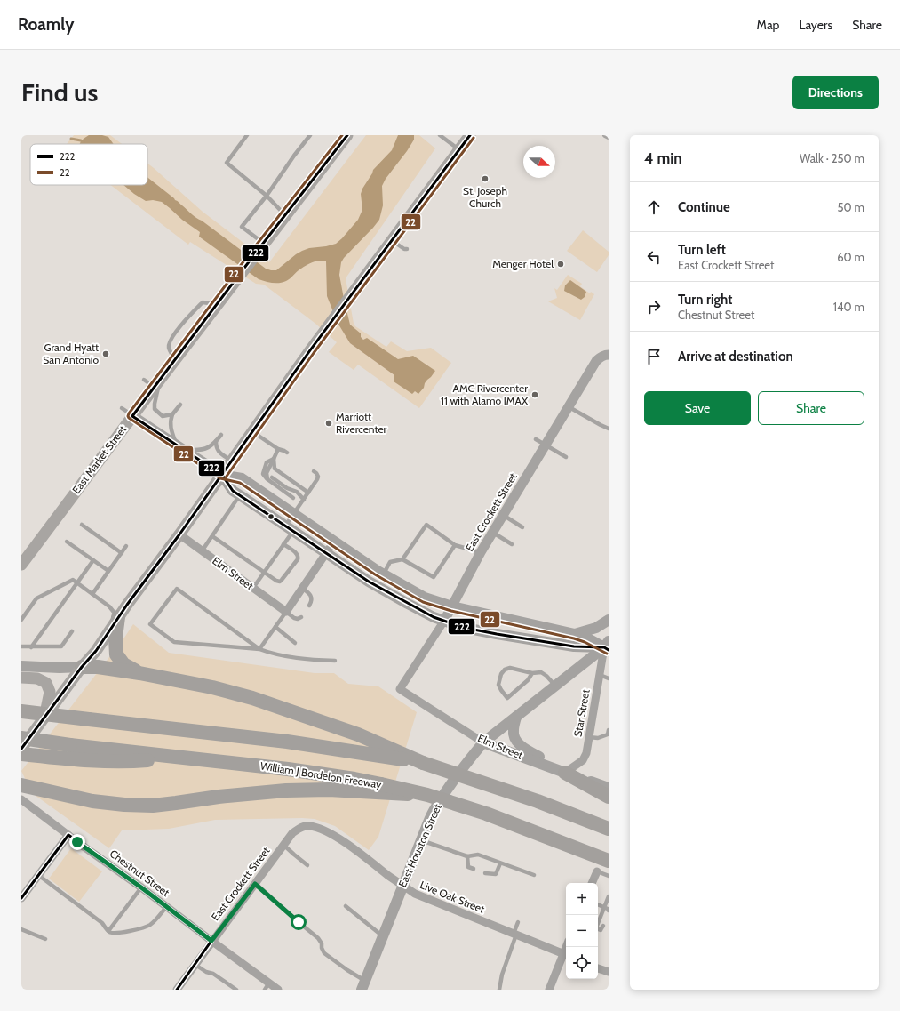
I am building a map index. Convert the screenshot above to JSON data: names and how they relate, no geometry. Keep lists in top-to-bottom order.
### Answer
{
  "streets": {
    "highway": ["William J Bordelon Freeway"],
    "main road": ["East Market Street", "Elm Street", "East Houston Street"],
    "street": [
      "East Crockett Street",
      "Star Street",
      "Chestnut Street",
      "Live Oak Street"
    ]
  },
  "crossings": [
    ["East Crockett Street", "Elm Street"],
    ["East Crockett Street", "Chestnut Street"],
    ["East Crockett Street", "Live Oak Street"],
    ["Elm Street", "Star Street"],
    ["Elm Street", "East Houston Street"],
    ["Star Street", "East Houston Street"],
    ["East Houston Street", "Live Oak Street"]
  ],
  "places": [
    "St. Joseph Church",
    "Menger Hotel",
    "Grand Hyatt San Antonio",
    "AMC Rivercenter 11 with Alamo IMAX",
    "Marriott Rivercenter"
  ],
  "lines": ["transit line 222", "transit line 22"],
  "legend": ["222", "22"],
  "north": "right",
  "page": {
    "header": "Roamly",
    "nav": ["Map", "Layers", "Share"],
    "buttons": [
      "Directions",
      ["Save", "Share"]
    ],
    "title": "Find us",
    "heading": ["4 min", "Walk · 250 m"],
    "list": [
      ["Continue", "50 m"],
      ["Turn left", "East Crockett Street", "60 m"],
      ["Turn right", "Chestnut Street", "140 m"],
      "Arrive at destination"
    ],
    "map_buttons": ["+", "−"]
  }
}
